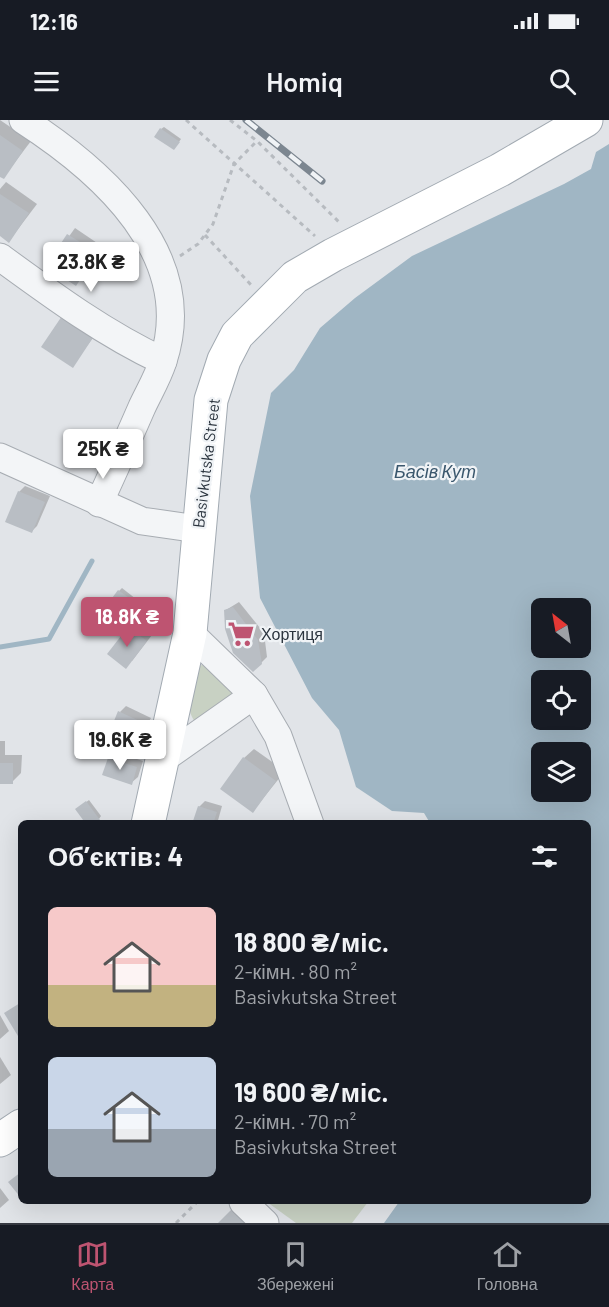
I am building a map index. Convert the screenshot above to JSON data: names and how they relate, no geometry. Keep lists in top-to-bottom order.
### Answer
{
  "streets": {
    "main road": ["Basivkutska Street"]
  },
  "water": ["Басів Кут"],
  "places": {
    "supermarket": ["Хортиця"]
  },
  "north": "top left",
  "page": {
    "status": "12:16",
    "header": "Homiq",
    "price": [
      "23.8K ₴",
      "25K ₴",
      "18.8K ₴",
      "19.6K ₴"
    ],
    "heading": "Об’єктів: 4",
    "list": [
      {
        "name": "18 800 ₴/міс.",
        "note": "2-кімн. · 80 m² · Basivkutska Street"
      },
      {
        "name": "19 600 ₴/міс.",
        "note": "2-кімн. · 70 m² · Basivkutska Street"
      }
    ],
    "tabs": ["Карта", "Збережені", "Головна"]
  }
}
